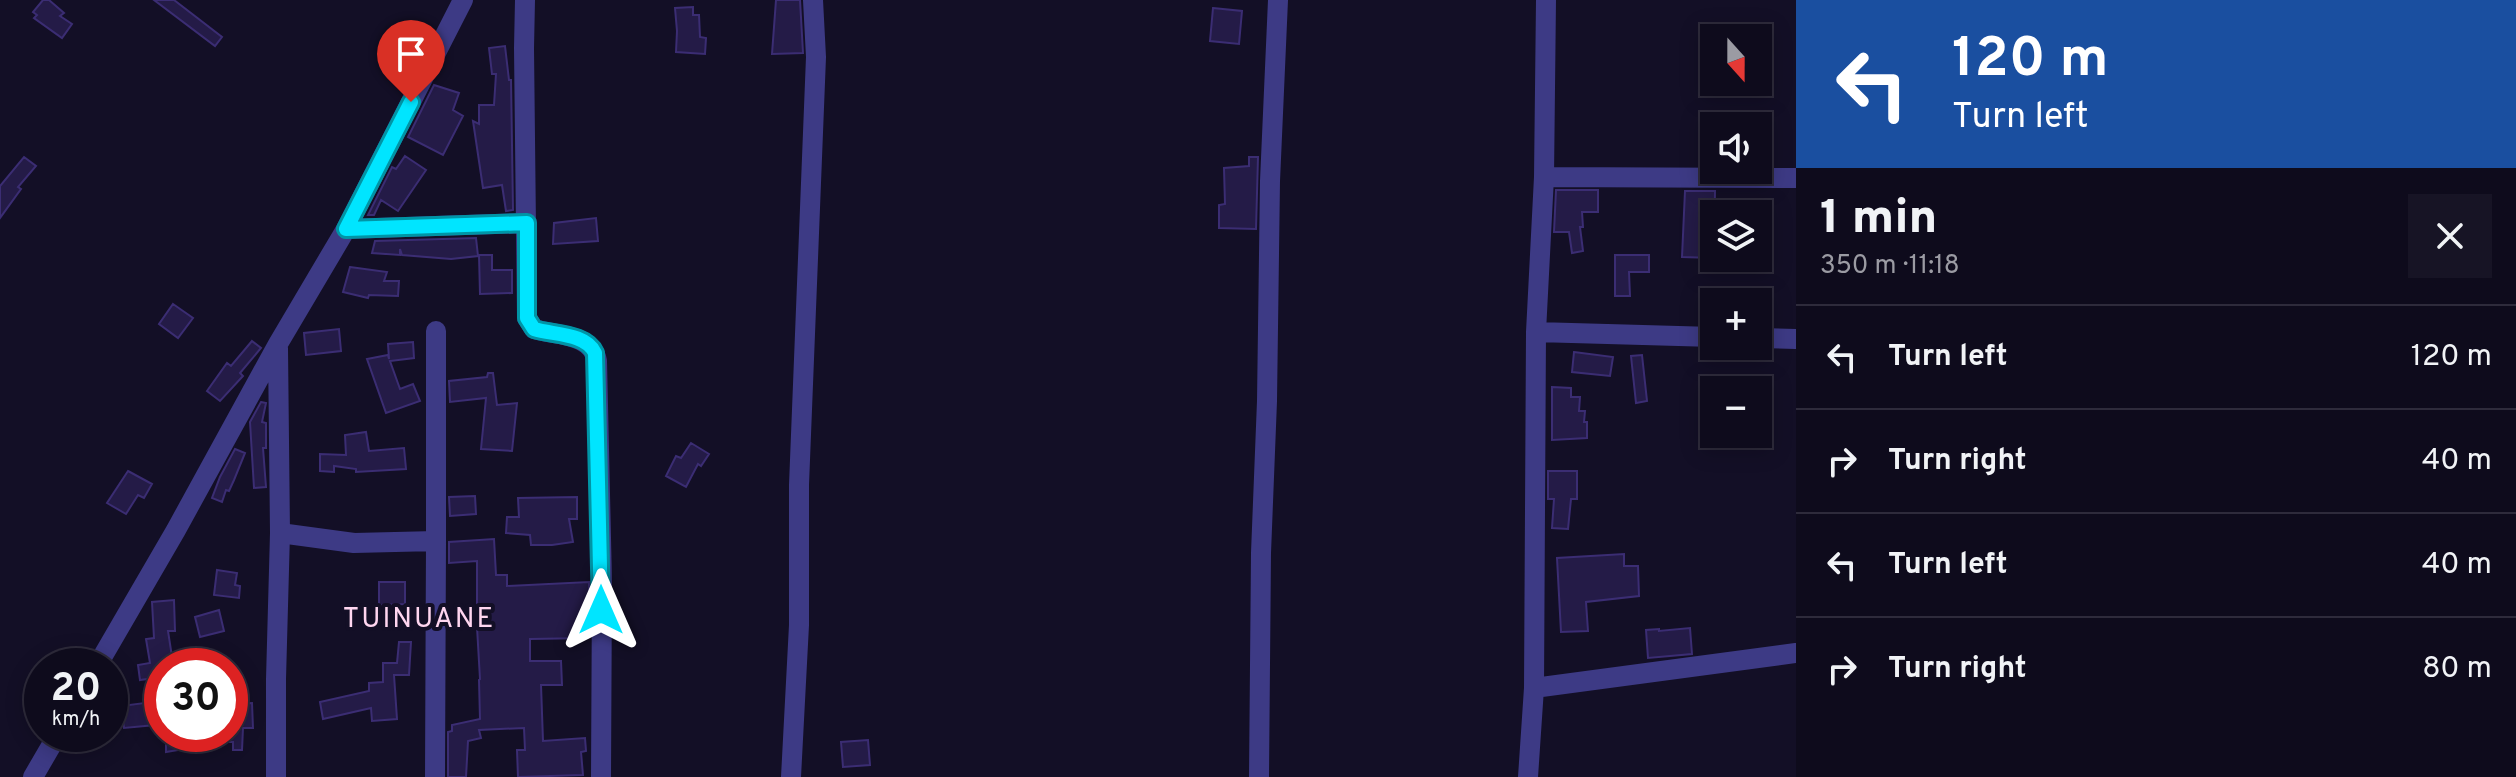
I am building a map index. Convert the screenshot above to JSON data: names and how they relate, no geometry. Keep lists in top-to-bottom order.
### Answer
{
  "districts": ["TUINUANE"],
  "north": "bottom",
  "page": {
    "turn": ["120 m", "Turn left"],
    "map_buttons": ["+", "−"],
    "heading": ["1 min", "350 m · 11:18"],
    "list": [
      {
        "name": "Turn left",
        "value": "120 m"
      },
      {
        "name": "Turn right",
        "value": "40 m"
      },
      {
        "name": "Turn left",
        "value": "40 m"
      },
      {
        "name": "Turn right",
        "value": "80 m"
      }
    ],
    "speed": "20 km/h",
    "limit": "30"
  }
}
